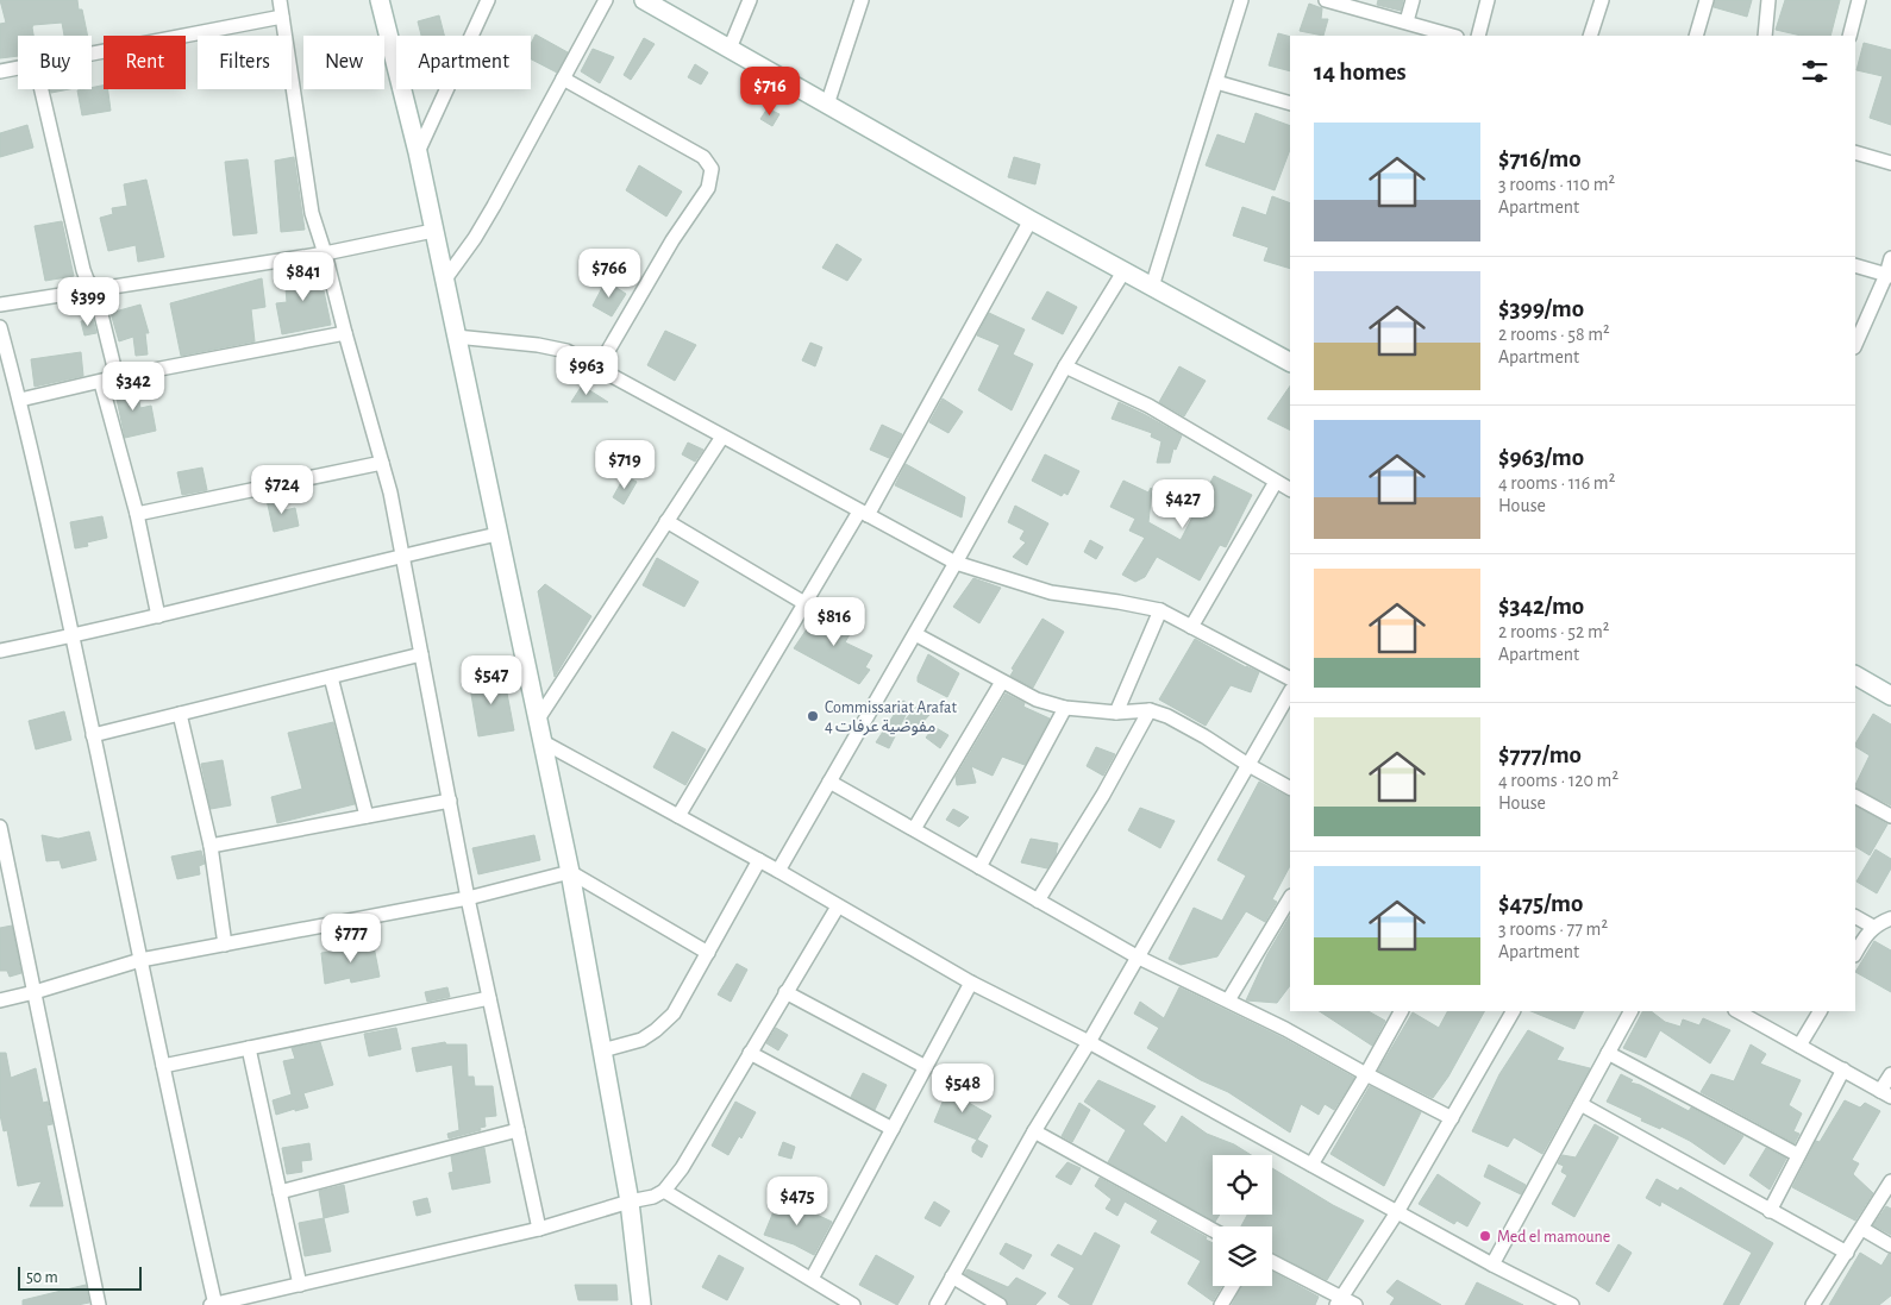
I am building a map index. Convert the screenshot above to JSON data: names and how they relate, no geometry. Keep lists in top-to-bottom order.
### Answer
{
  "places": ["Commissariat Arafat 4 مفوضية عرفات", "Med el mamoune"],
  "scale_bar": "50 m",
  "page": {
    "chip": [
      "Buy",
      "Rent",
      "Filters",
      "New",
      "Apartment"
    ],
    "heading": "14 homes",
    "price": [
      "$716",
      "$766",
      "$841",
      "$399",
      "$963",
      "$342",
      "$719",
      "$724",
      "$427",
      "$816",
      "$547",
      "$777",
      "$548",
      "$475"
    ],
    "list": [
      {
        "name": "$716/mo",
        "note": "3 rooms · 110 m² · Apartment"
      },
      {
        "name": "$399/mo",
        "note": "2 rooms · 58 m² · Apartment"
      },
      {
        "name": "$963/mo",
        "note": "4 rooms · 116 m² · House"
      },
      {
        "name": "$342/mo",
        "note": "2 rooms · 52 m² · Apartment"
      },
      {
        "name": "$777/mo",
        "note": "4 rooms · 120 m² · House"
      },
      {
        "name": "$475/mo",
        "note": "3 rooms · 77 m² · Apartment"
      }
    ],
    "scale": "50 m"
  }
}
